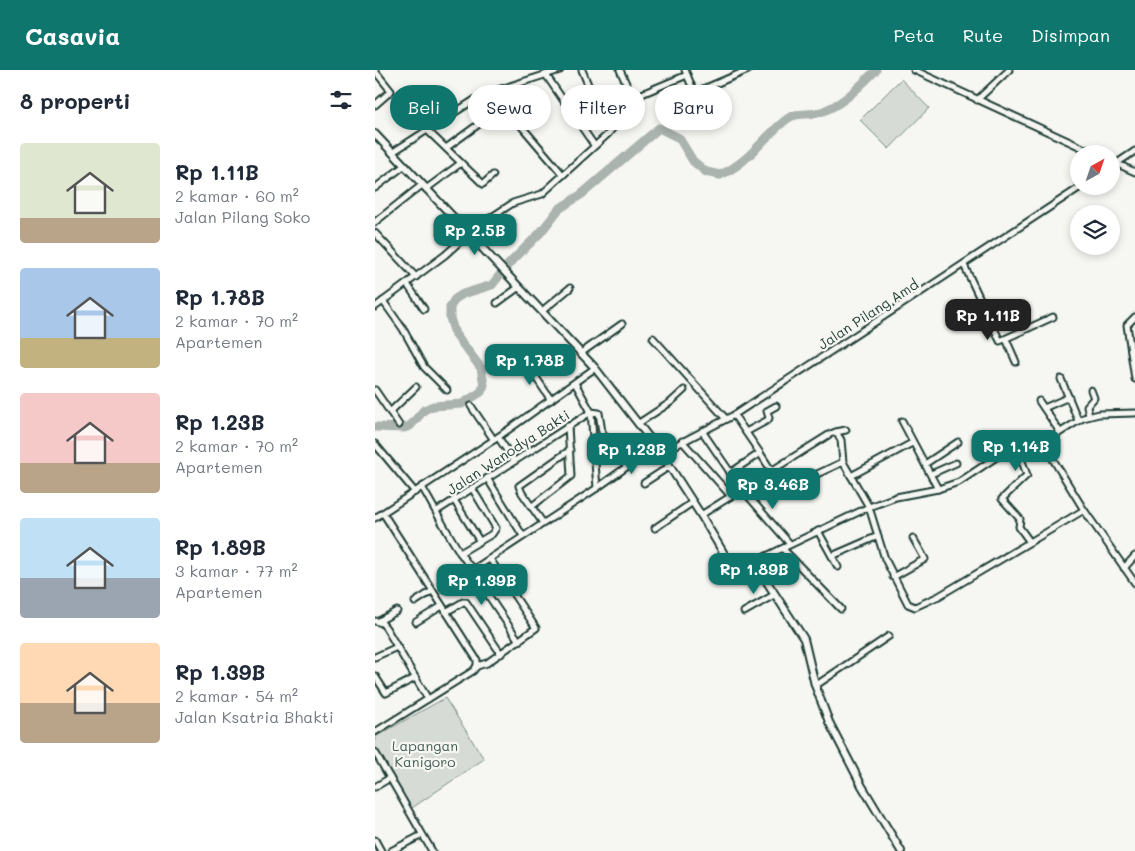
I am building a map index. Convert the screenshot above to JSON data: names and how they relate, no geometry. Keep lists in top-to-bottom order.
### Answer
{
  "streets": {
    "street": ["Jalan Pilang Amd", "Jalan Wanodya Bakti"]
  },
  "parks": ["Lapangan Kanigoro"],
  "north": "top right",
  "page": {
    "header": "Casavia",
    "nav": ["Peta", "Rute", "Disimpan"],
    "heading": "8 properti",
    "chip": [
      "Beli",
      "Sewa",
      "Filter",
      "Baru"
    ],
    "list": [
      {
        "name": "Rp 1.11B",
        "note": "2 kamar · 60 m² · Jalan Pilang Soko"
      },
      {
        "name": "Rp 1.78B",
        "note": "2 kamar · 70 m² · Apartemen"
      },
      {
        "name": "Rp 1.23B",
        "note": "2 kamar · 70 m² · Apartemen"
      },
      {
        "name": "Rp 1.89B",
        "note": "3 kamar · 77 m² · Apartemen"
      },
      {
        "name": "Rp 1.39B",
        "note": "2 kamar · 54 m² · Jalan Ksatria Bhakti"
      }
    ],
    "price": [
      "Rp 2.5B",
      "Rp 1.11B",
      "Rp 1.78B",
      "Rp 1.14B",
      "Rp 1.23B",
      "Rp 3.46B",
      "Rp 1.89B",
      "Rp 1.39B"
    ]
  }
}
